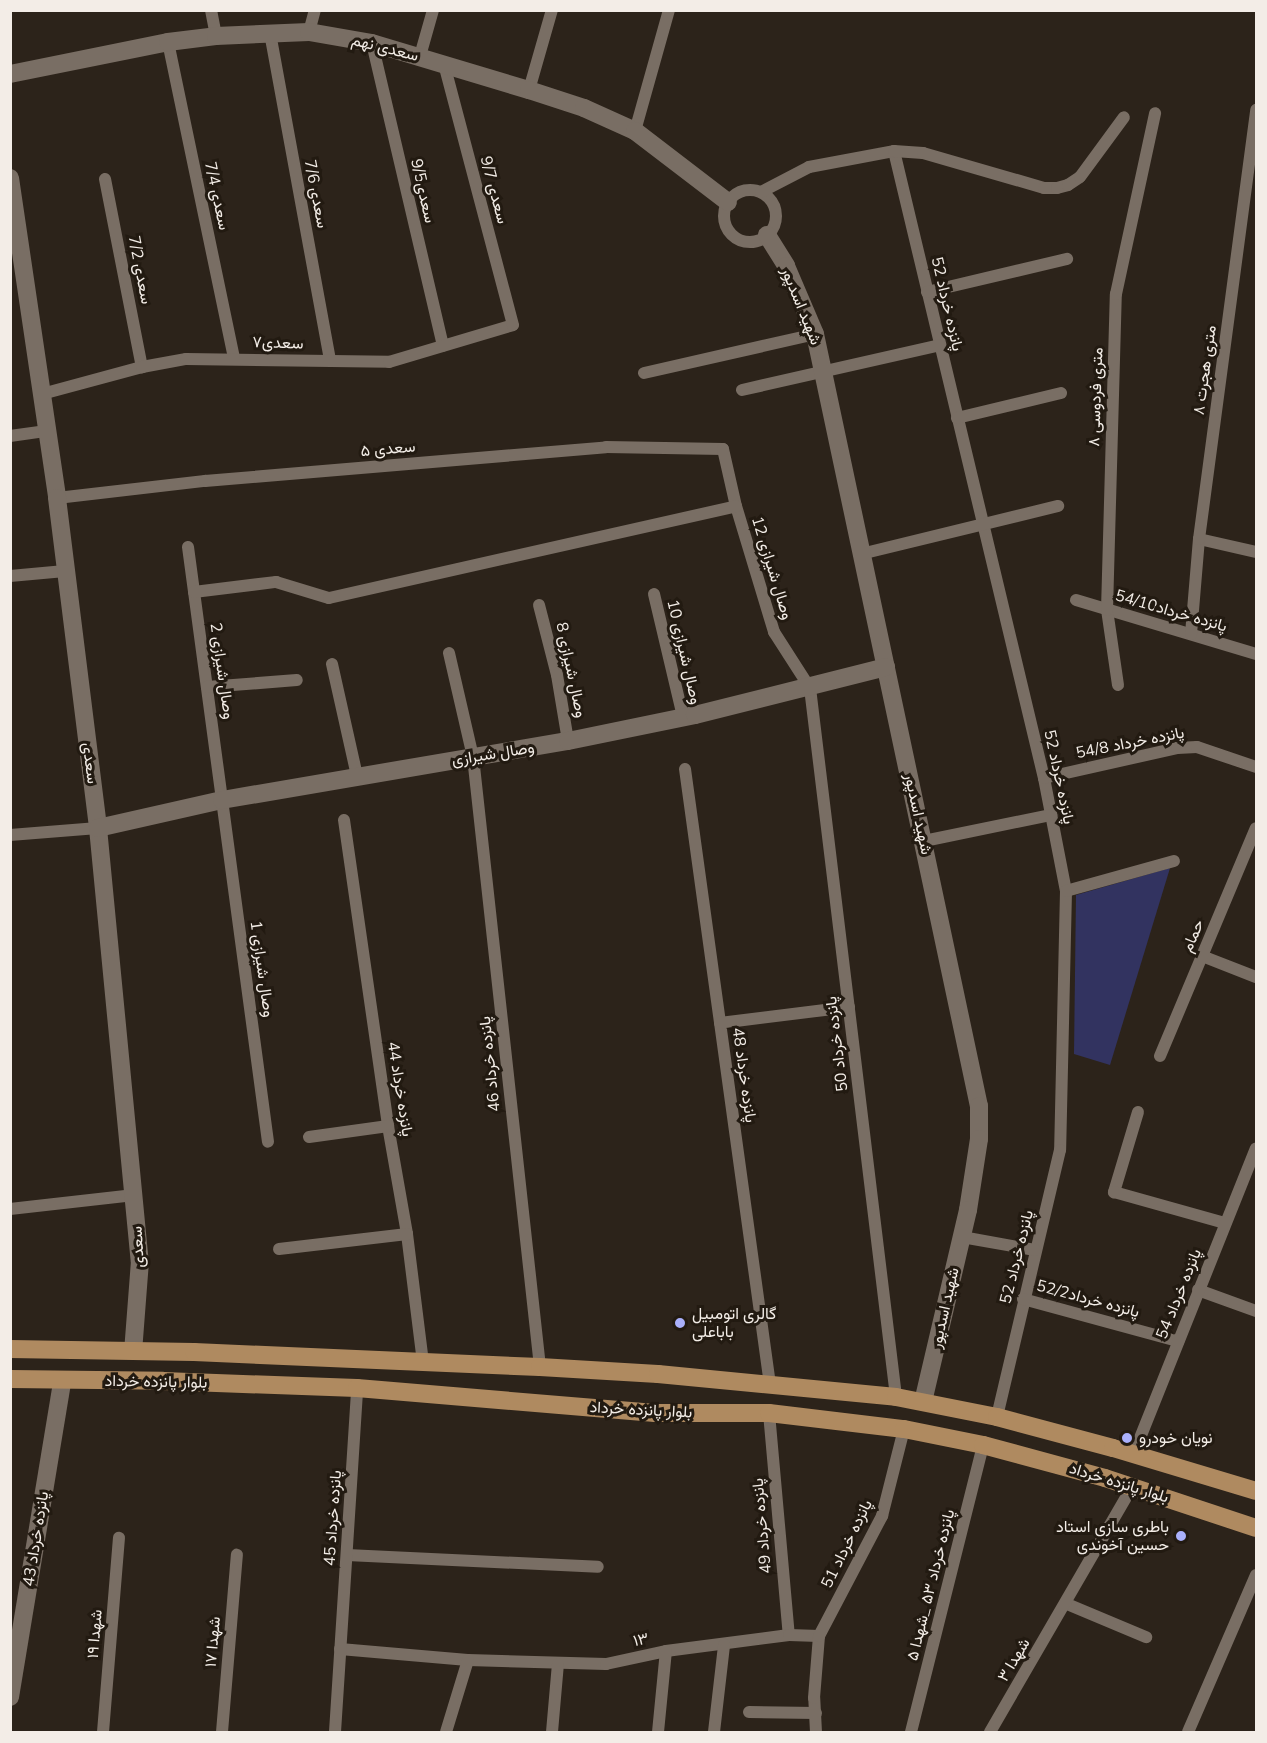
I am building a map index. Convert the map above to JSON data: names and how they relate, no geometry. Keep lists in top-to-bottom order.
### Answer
{
  "streets": {
    "main road": ["بلوار پانزده خرداد"],
    "street": [
      "سعدی نهم",
      "سعدی 9/7",
      "سعدی9/5",
      "سعدی 7/6",
      "سعدی 7/4",
      "سعدی 7/2",
      "پانزده خرداد 52",
      "شهید اسدپور",
      "سعدی۷",
      "۸ متری هجرت",
      "۸ متری فردوسی",
      "سعدی ۵",
      "وصال شیرازی 12",
      "پانزده خرداد54/10",
      "وصال شیرازی 10",
      "وصال شیرازی 8",
      "وصال شیرازی 2",
      "پانزده خرداد 54/8",
      "وصال شیرازی",
      "سعدی",
      "حمام",
      "وصال شیرازی 1",
      "پانزده خرداد 50",
      "پانزده خرداد 46",
      "پانزده خرداد 48",
      "پانزده خرداد 44",
      "پانزده خرداد 54",
      "پانزده خرداد52/2",
      "پانزده خرداد 45",
      "پانزده خرداد 49",
      "پانزده خرداد 43",
      "پانزده خرداد 51",
      "پانزده خرداد ۵۳ _شهدا ۵",
      "شهدا ۱۹",
      "۱۳",
      "شهدا ۱۷",
      "شهدا ۳"
    ]
  },
  "crossings": [
    ["سعدی نهم", "سعدی 9/7"],
    ["سعدی نهم", "سعدی9/5"],
    ["سعدی نهم", "سعدی 7/6"],
    ["سعدی نهم", "سعدی 7/4"],
    ["سعدی نهم", "شهید اسدپور"],
    ["سعدی 9/7", "سعدی۷"],
    ["سعدی9/5", "سعدی۷"],
    ["سعدی 7/6", "سعدی۷"],
    ["سعدی 7/4", "سعدی۷"],
    ["سعدی 7/2", "سعدی۷"],
    ["پانزده خرداد 52", "پانزده خرداد 54/8"],
    ["پانزده خرداد 52", "پانزده خرداد52/2"],
    ["پانزده خرداد 52", "بلوار پانزده خرداد"],
    ["شهید اسدپور", "وصال شیرازی"],
    ["شهید اسدپور", "بلوار پانزده خرداد"],
    ["سعدی۷", "سعدی"],
    ["۸ متری هجرت", "پانزده خرداد54/10"],
    ["۸ متری فردوسی", "پانزده خرداد54/10"],
    ["سعدی ۵", "وصال شیرازی 12"],
    ["سعدی ۵", "سعدی"],
    ["وصال شیرازی 12", "وصال شیرازی"],
    ["وصال شیرازی 12", "پانزده خرداد 50"],
    ["وصال شیرازی 10", "وصال شیرازی"],
    ["وصال شیرازی 8", "وصال شیرازی"],
    ["وصال شیرازی 2", "وصال شیرازی"],
    ["وصال شیرازی 2", "وصال شیرازی 1"],
    ["وصال شیرازی", "سعدی"],
    ["وصال شیرازی", "وصال شیرازی 1"],
    ["وصال شیرازی", "پانزده خرداد 50"],
    ["وصال شیرازی", "پانزده خرداد 46"],
    ["سعدی", "بلوار پانزده خرداد"],
    ["پانزده خرداد 50", "بلوار پانزده خرداد"],
    ["پانزده خرداد 46", "بلوار پانزده خرداد"],
    ["پانزده خرداد 48", "بلوار پانزده خرداد"],
    ["پانزده خرداد 44", "بلوار پانزده خرداد"],
    ["پانزده خرداد 54", "پانزده خرداد52/2"],
    ["پانزده خرداد 54", "بلوار پانزده خرداد"],
    ["بلوار پانزده خرداد", "پانزده خرداد 45"],
    ["بلوار پانزده خرداد", "پانزده خرداد 49"],
    ["بلوار پانزده خرداد", "پانزده خرداد 43"],
    ["بلوار پانزده خرداد", "پانزده خرداد 51"],
    ["بلوار پانزده خرداد", "پانزده خرداد ۵۳ _شهدا ۵"],
    ["بلوار پانزده خرداد", "شهدا ۳"],
    ["پانزده خرداد 45", "۱۳"],
    ["پانزده خرداد 49", "۱۳"],
    ["پانزده خرداد 51", "۱۳"]
  ],
  "places": ["گالری اتومبیل باباعلی", "نویان خودرو", "باطری سازی استاد حسین آخوندی"]
}
